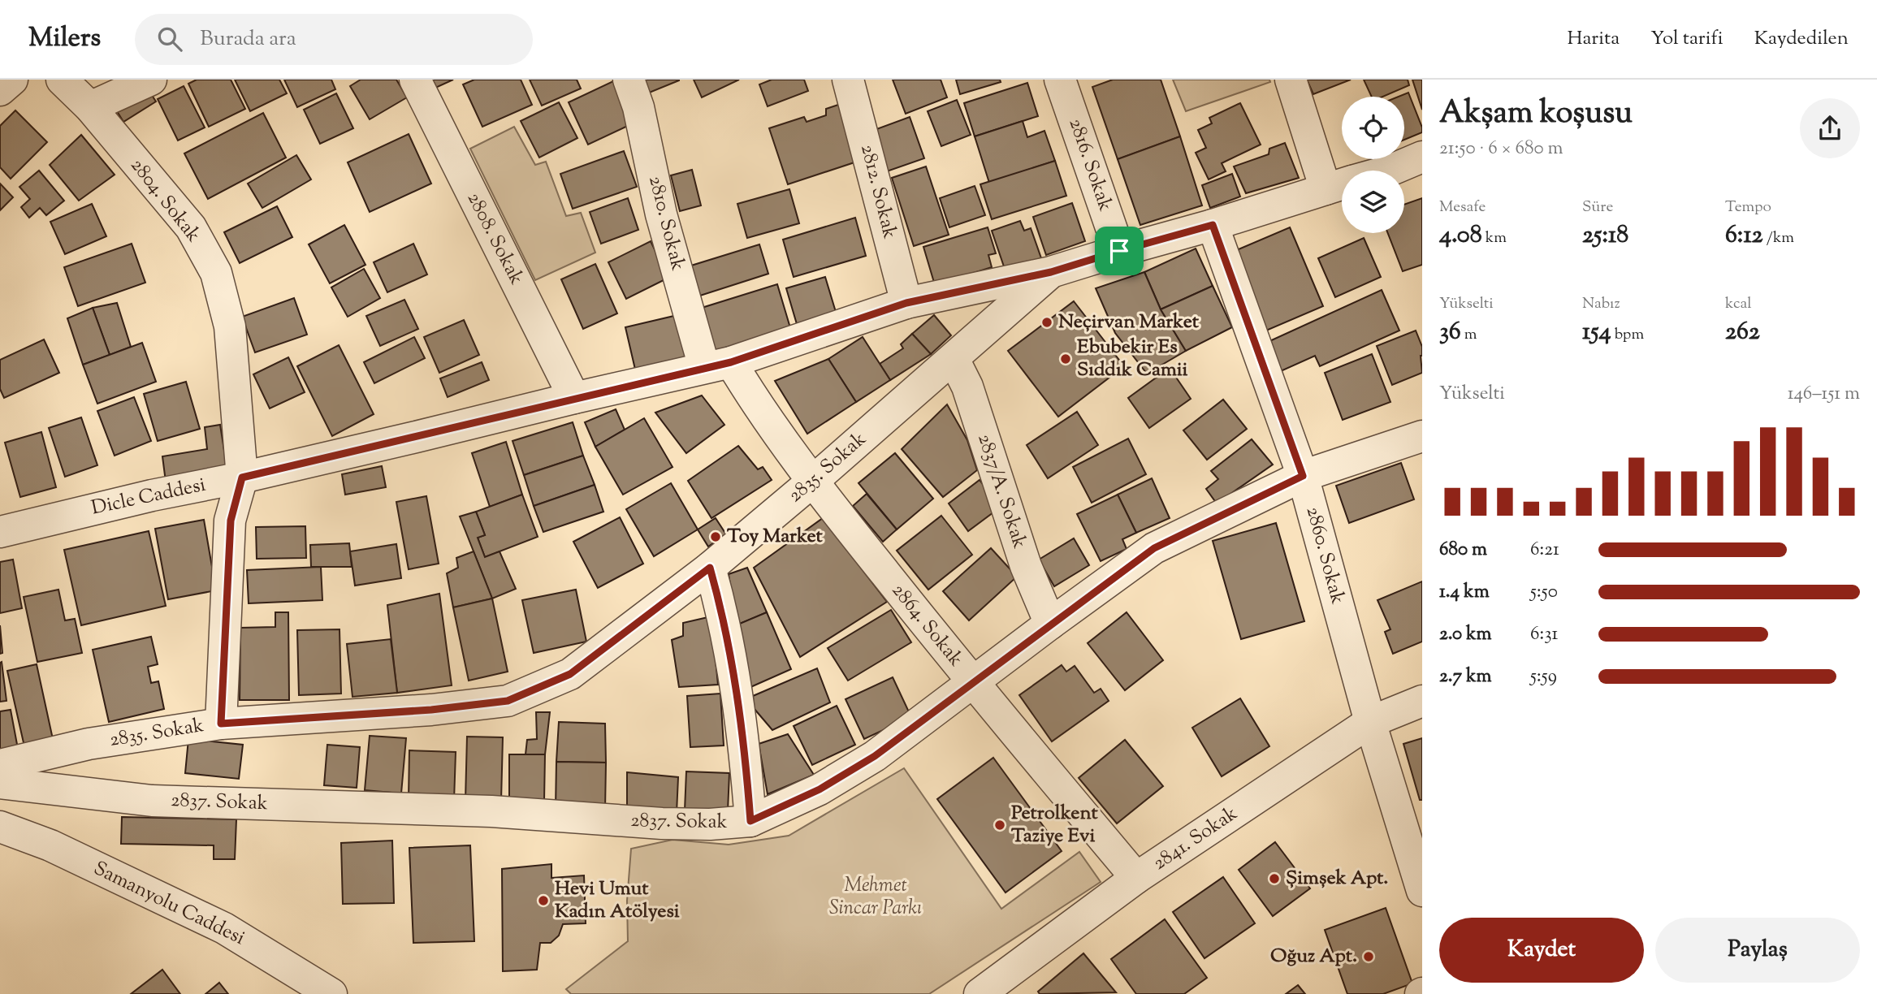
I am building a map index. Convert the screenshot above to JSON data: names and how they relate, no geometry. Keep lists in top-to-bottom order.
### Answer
{
  "streets": {
    "street": [
      "2816. Sokak",
      "2812. Sokak",
      "2804. Sokak",
      "2810. Sokak",
      "2808. Sokak",
      "2835. Sokak",
      "2837/A. Sokak",
      "Dicle Caddesi",
      "2860. Sokak",
      "2864. Sokak",
      "2837. Sokak",
      "2841. Sokak",
      "Samanyolu Caddesi"
    ]
  },
  "crossings": [
    ["2816. Sokak", "Dicle Caddesi"],
    ["2812. Sokak", "Dicle Caddesi"],
    ["2804. Sokak", "2835. Sokak"],
    ["2804. Sokak", "Dicle Caddesi"],
    ["2810. Sokak", "Dicle Caddesi"],
    ["2810. Sokak", "2864. Sokak"],
    ["2808. Sokak", "Dicle Caddesi"],
    ["2835. Sokak", "2837/A. Sokak"],
    ["2835. Sokak", "Dicle Caddesi"],
    ["2835. Sokak", "2864. Sokak"],
    ["2837/A. Sokak", "2837. Sokak"],
    ["Dicle Caddesi", "2860. Sokak"],
    ["Dicle Caddesi", "2864. Sokak"],
    ["2860. Sokak", "2837. Sokak"],
    ["2860. Sokak", "2841. Sokak"],
    ["2864. Sokak", "2837. Sokak"],
    ["2864. Sokak", "2841. Sokak"]
  ],
  "parks": ["Mehmet Sincar Parkı"],
  "places": [
    "Neçirvan Market",
    "Ebubekir Es Sıddık Camii",
    "Toy Market",
    "Petrolkent Taziye Evi",
    "Şimşek Apt.",
    "Hevi Umut Kadın Atölyesi",
    "Oğuz Apt."
  ],
  "page": {
    "header": "Milers",
    "search": "Burada ara",
    "nav": ["Harita", "Yol tarifi", "Kaydedilen"],
    "heading": ["Akşam koşusu", "21:50 · 6 × 680 m"],
    "stats": [
      ["Mesafe", "4.08 km"],
      ["Süre", "25:18"],
      ["Tempo", "6:12 /km"],
      ["Yükselti", "36 m"],
      ["Nabız", "154 bpm"],
      ["kcal", "262"]
    ],
    "chart": ["Yükselti", "146–151 m"],
    "list": [
      {
        "name": "680 m",
        "note": "6:21"
      },
      {
        "name": "1.4 km",
        "note": "5:50"
      },
      {
        "name": "2.0 km",
        "note": "6:31"
      },
      {
        "name": "2.7 km",
        "note": "5:59"
      }
    ],
    "buttons": ["Kaydet", "Paylaş"]
  }
}
